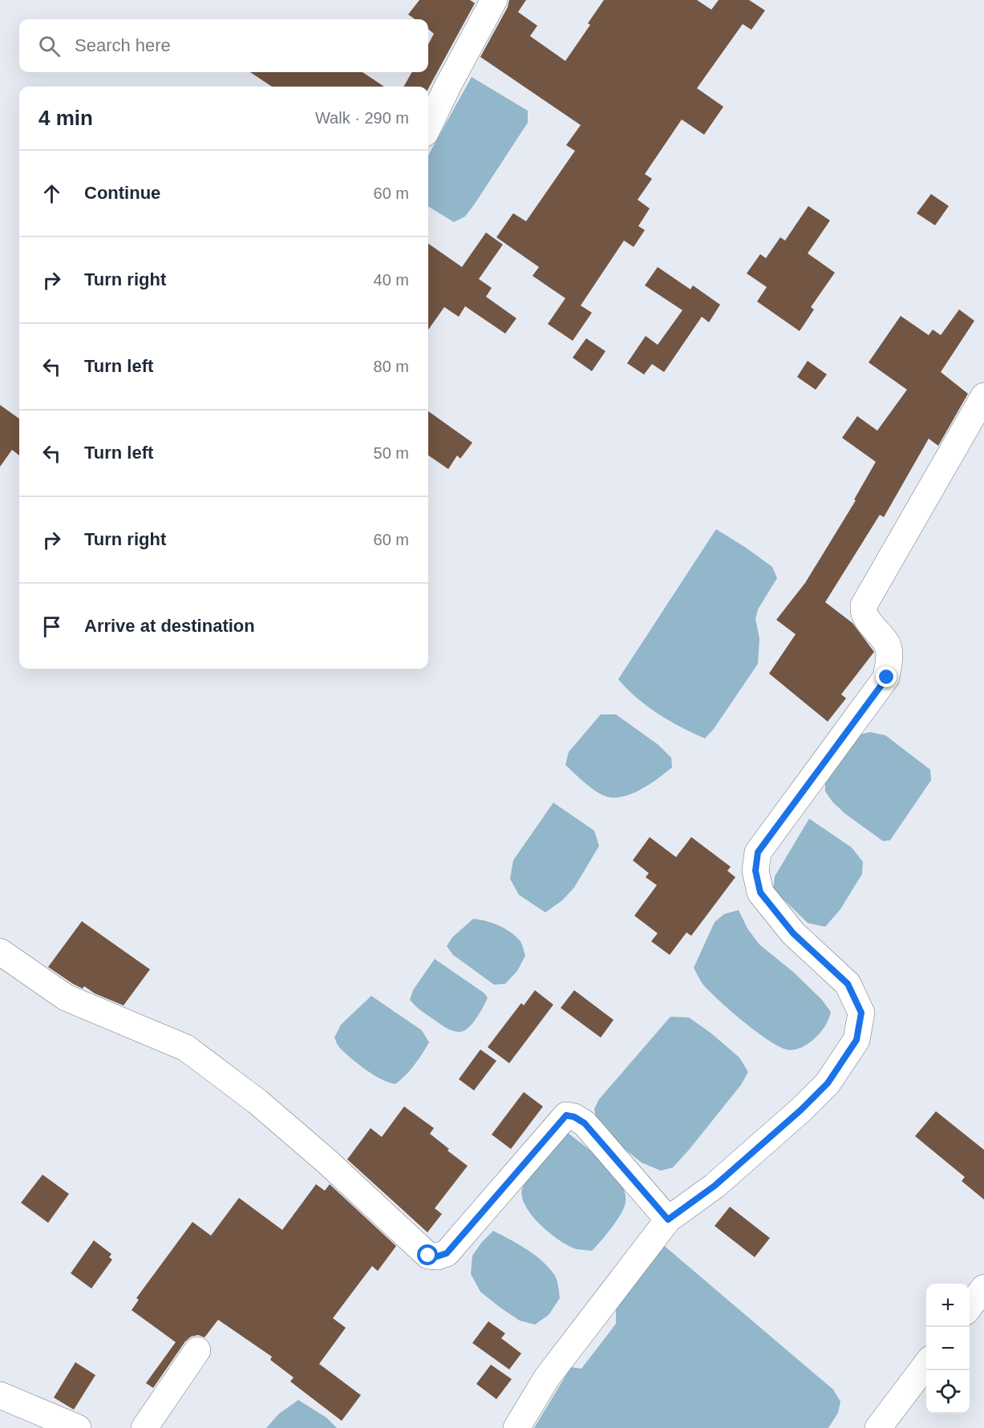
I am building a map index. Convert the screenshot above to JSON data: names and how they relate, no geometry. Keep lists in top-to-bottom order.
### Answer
{
  "page": {
    "search": "Search here",
    "heading": ["4 min", "Walk · 290 m"],
    "list": [
      ["Continue", "60 m"],
      ["Turn right", "40 m"],
      ["Turn left", "80 m"],
      ["Turn left", "50 m"],
      ["Turn right", "60 m"],
      "Arrive at destination"
    ],
    "map_buttons": ["+", "−"]
  }
}
